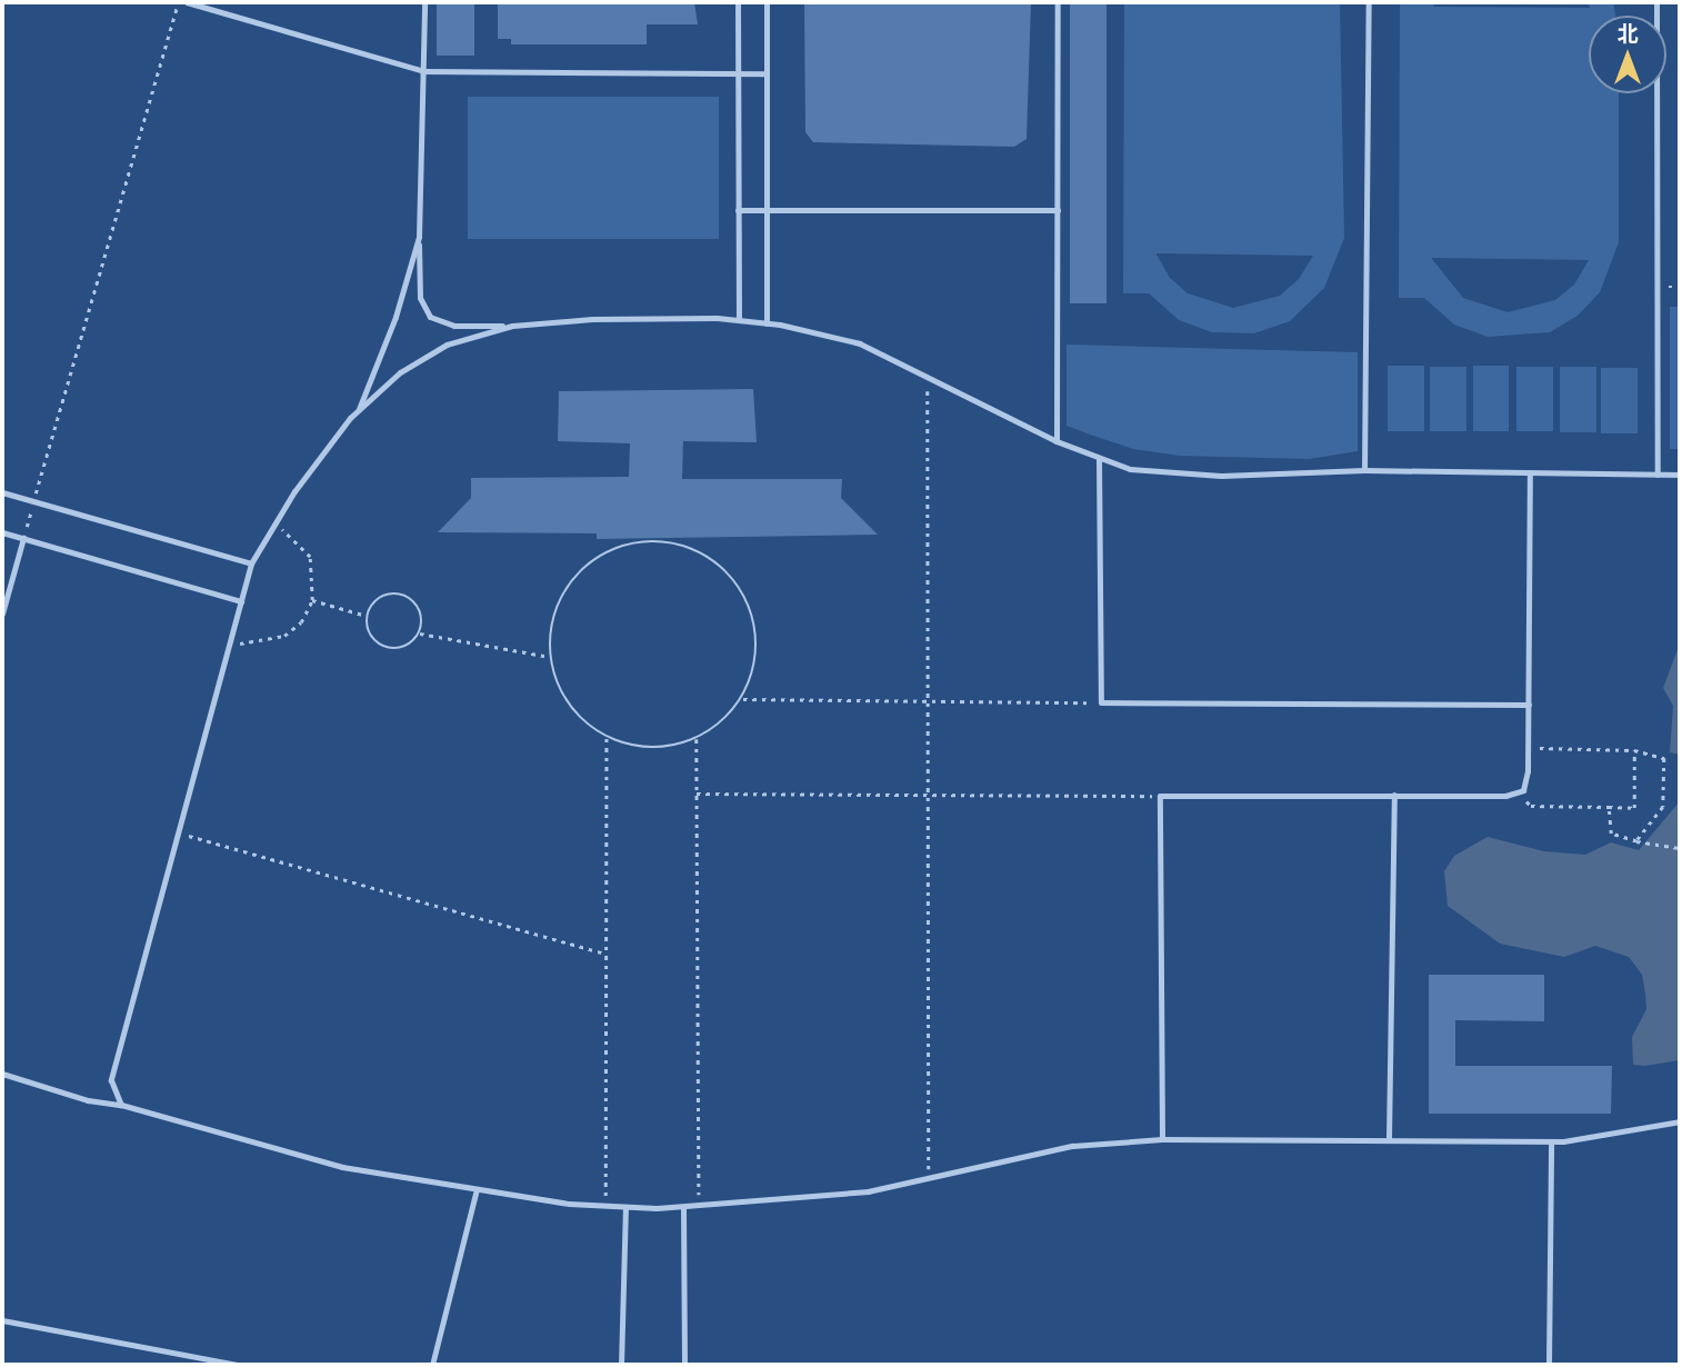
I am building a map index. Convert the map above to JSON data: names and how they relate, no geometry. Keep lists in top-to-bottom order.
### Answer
{
  "north": "top"
}
